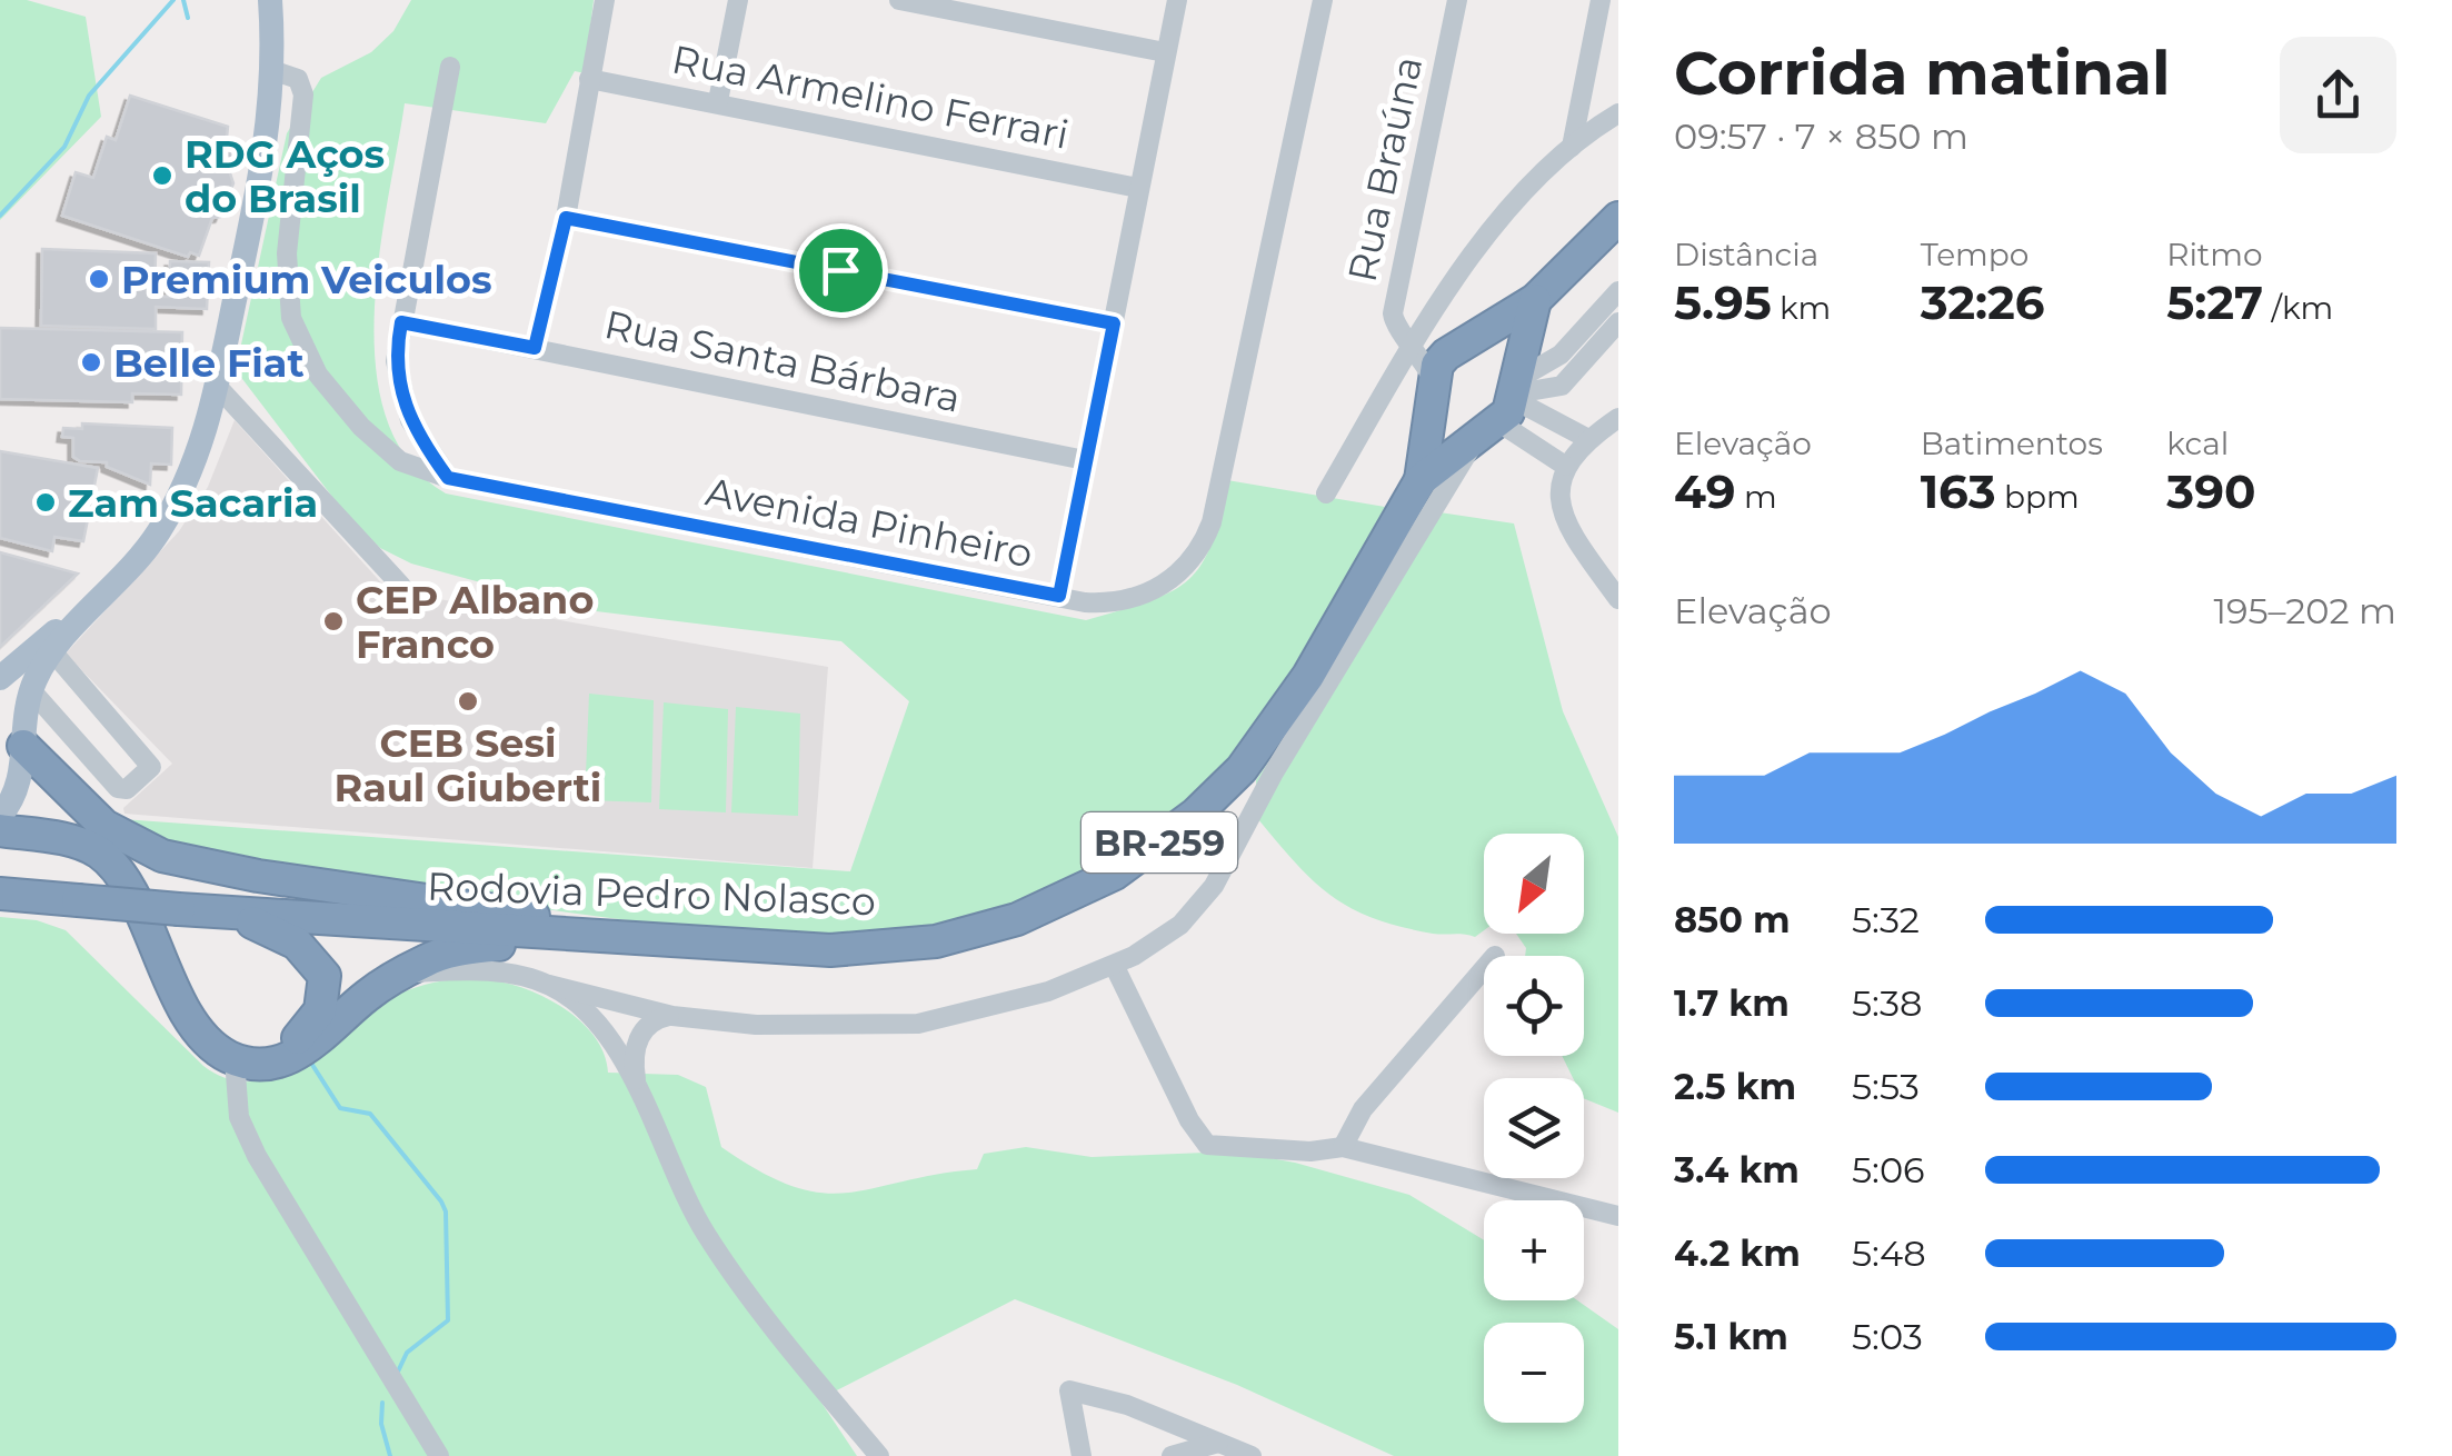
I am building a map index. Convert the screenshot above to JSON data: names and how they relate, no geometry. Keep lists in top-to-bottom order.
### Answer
{
  "streets": {
    "highway": ["BR-259", "Rodovia Pedro Nolasco"],
    "street": [
      "Rua Armelino Ferrari",
      "Rua Braúna",
      "Rua Santa Bárbara",
      "Avenida Pinheiro"
    ]
  },
  "crossings": [
    ["Rua Braúna", "Rodovia Pedro Nolasco"]
  ],
  "places": [
    "RDG Aços do Brasil",
    "Premium Veiculos",
    "Belle Fiat",
    "Zam Sacaria",
    "CEP Albano Franco",
    "CEB Sesi Raul Giuberti"
  ],
  "north": "bottom left",
  "page": {
    "heading": ["Corrida matinal", "09:57 · 7 × 850 m"],
    "stats": [
      ["Distância", "5.95 km"],
      ["Tempo", "32:26"],
      ["Ritmo", "5:27 /km"],
      ["Elevação", "49 m"],
      ["Batimentos", "163 bpm"],
      ["kcal", "390"]
    ],
    "chart": ["Elevação", "195–202 m"],
    "map_buttons": ["+", "−"],
    "list": [
      {
        "name": "850 m",
        "note": "5:32"
      },
      {
        "name": "1.7 km",
        "note": "5:38"
      },
      {
        "name": "2.5 km",
        "note": "5:53"
      },
      {
        "name": "3.4 km",
        "note": "5:06"
      },
      {
        "name": "4.2 km",
        "note": "5:48"
      },
      {
        "name": "5.1 km",
        "note": "5:03"
      }
    ]
  }
}
